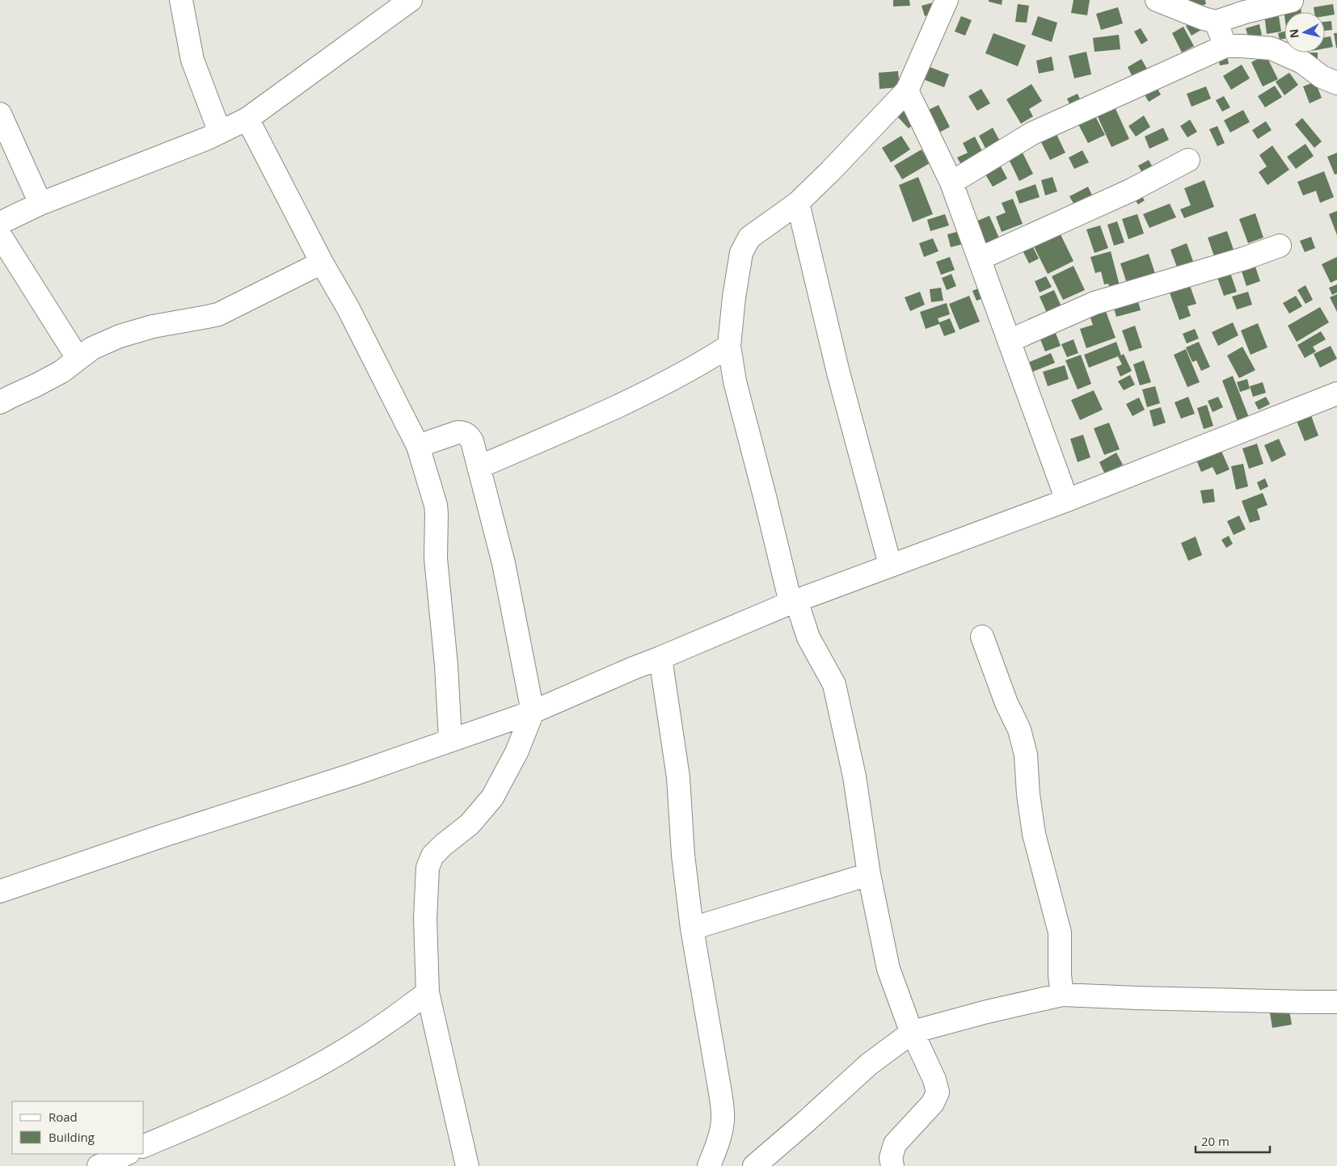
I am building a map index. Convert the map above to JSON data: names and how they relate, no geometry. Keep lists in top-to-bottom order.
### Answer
{
  "legend": ["Road", "Building"],
  "scale_bar": "20 m",
  "north": "left"
}
